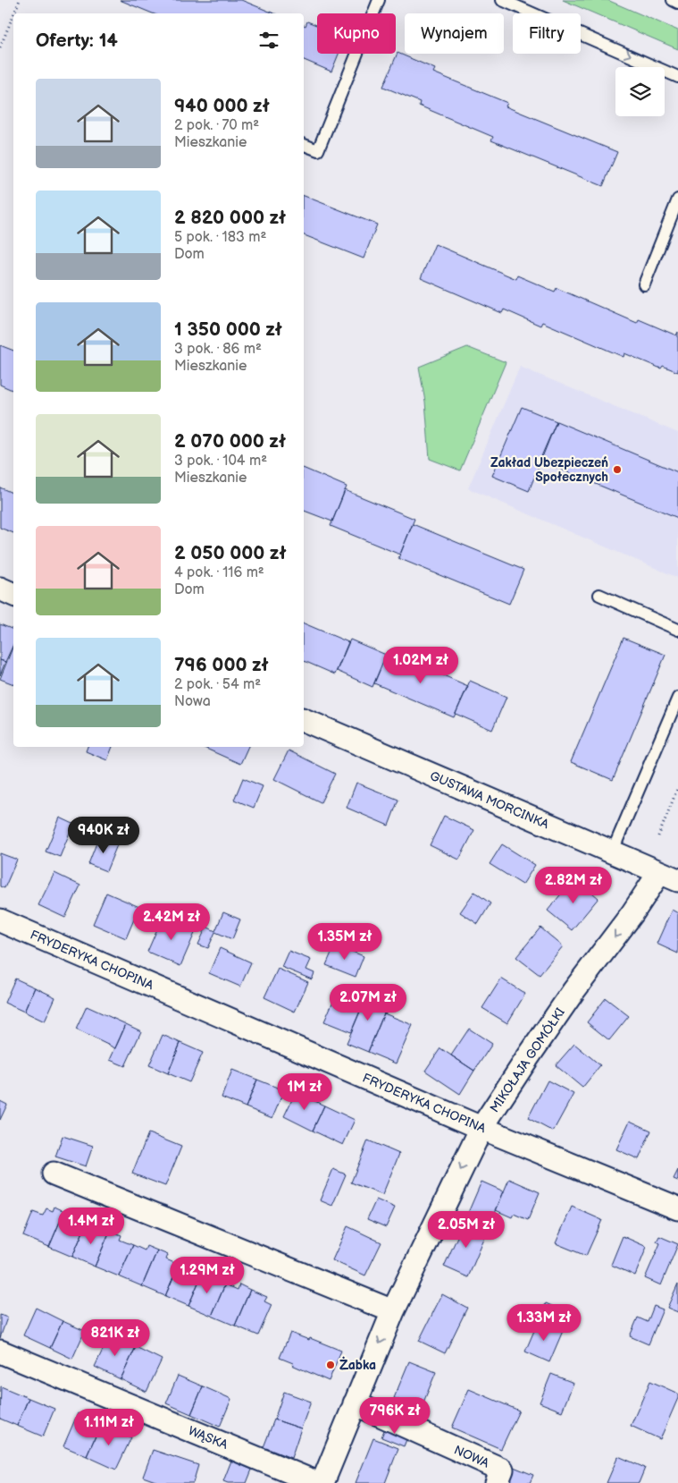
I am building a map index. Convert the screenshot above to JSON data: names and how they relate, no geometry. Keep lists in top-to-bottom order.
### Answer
{
  "streets": {
    "street": [
      "GUSTAWA MORCINKA",
      "FRYDERYKA CHOPINA",
      "MIKOŁAJA GOMÓŁKI",
      "WĄSKA",
      "NOWA"
    ]
  },
  "crossings": [
    ["GUSTAWA MORCINKA", "MIKOŁAJA GOMÓŁKI"],
    ["FRYDERYKA CHOPINA", "MIKOŁAJA GOMÓŁKI"],
    ["MIKOŁAJA GOMÓŁKI", "NOWA"]
  ],
  "one_way": ["MIKOŁAJA GOMÓŁKI"],
  "places": ["Zakład Ubezpieczeń Społecznych", "Żabka"],
  "page": {
    "chip": ["Kupno", "Wynajem", "Filtry"],
    "heading": "Oferty: 14",
    "list": [
      {
        "name": "940 000 zł",
        "note": "2 pok. · 70 m² · Mieszkanie"
      },
      {
        "name": "2 820 000 zł",
        "note": "5 pok. · 183 m² · Dom"
      },
      {
        "name": "1 350 000 zł",
        "note": "3 pok. · 86 m² · Mieszkanie"
      },
      {
        "name": "2 070 000 zł",
        "note": "3 pok. · 104 m² · Mieszkanie"
      },
      {
        "name": "2 050 000 zł",
        "note": "4 pok. · 116 m² · Dom"
      },
      {
        "name": "796 000 zł",
        "note": "2 pok. · 54 m² · Nowa"
      }
    ],
    "price": [
      "1.02M zł",
      "940K zł",
      "2.82M zł",
      "2.42M zł",
      "1.35M zł",
      "2.07M zł",
      "1M zł",
      "1.4M zł",
      "2.05M zł",
      "1.29M zł",
      "1.33M zł",
      "821K zł",
      "796K zł",
      "1.11M zł"
    ]
  }
}
